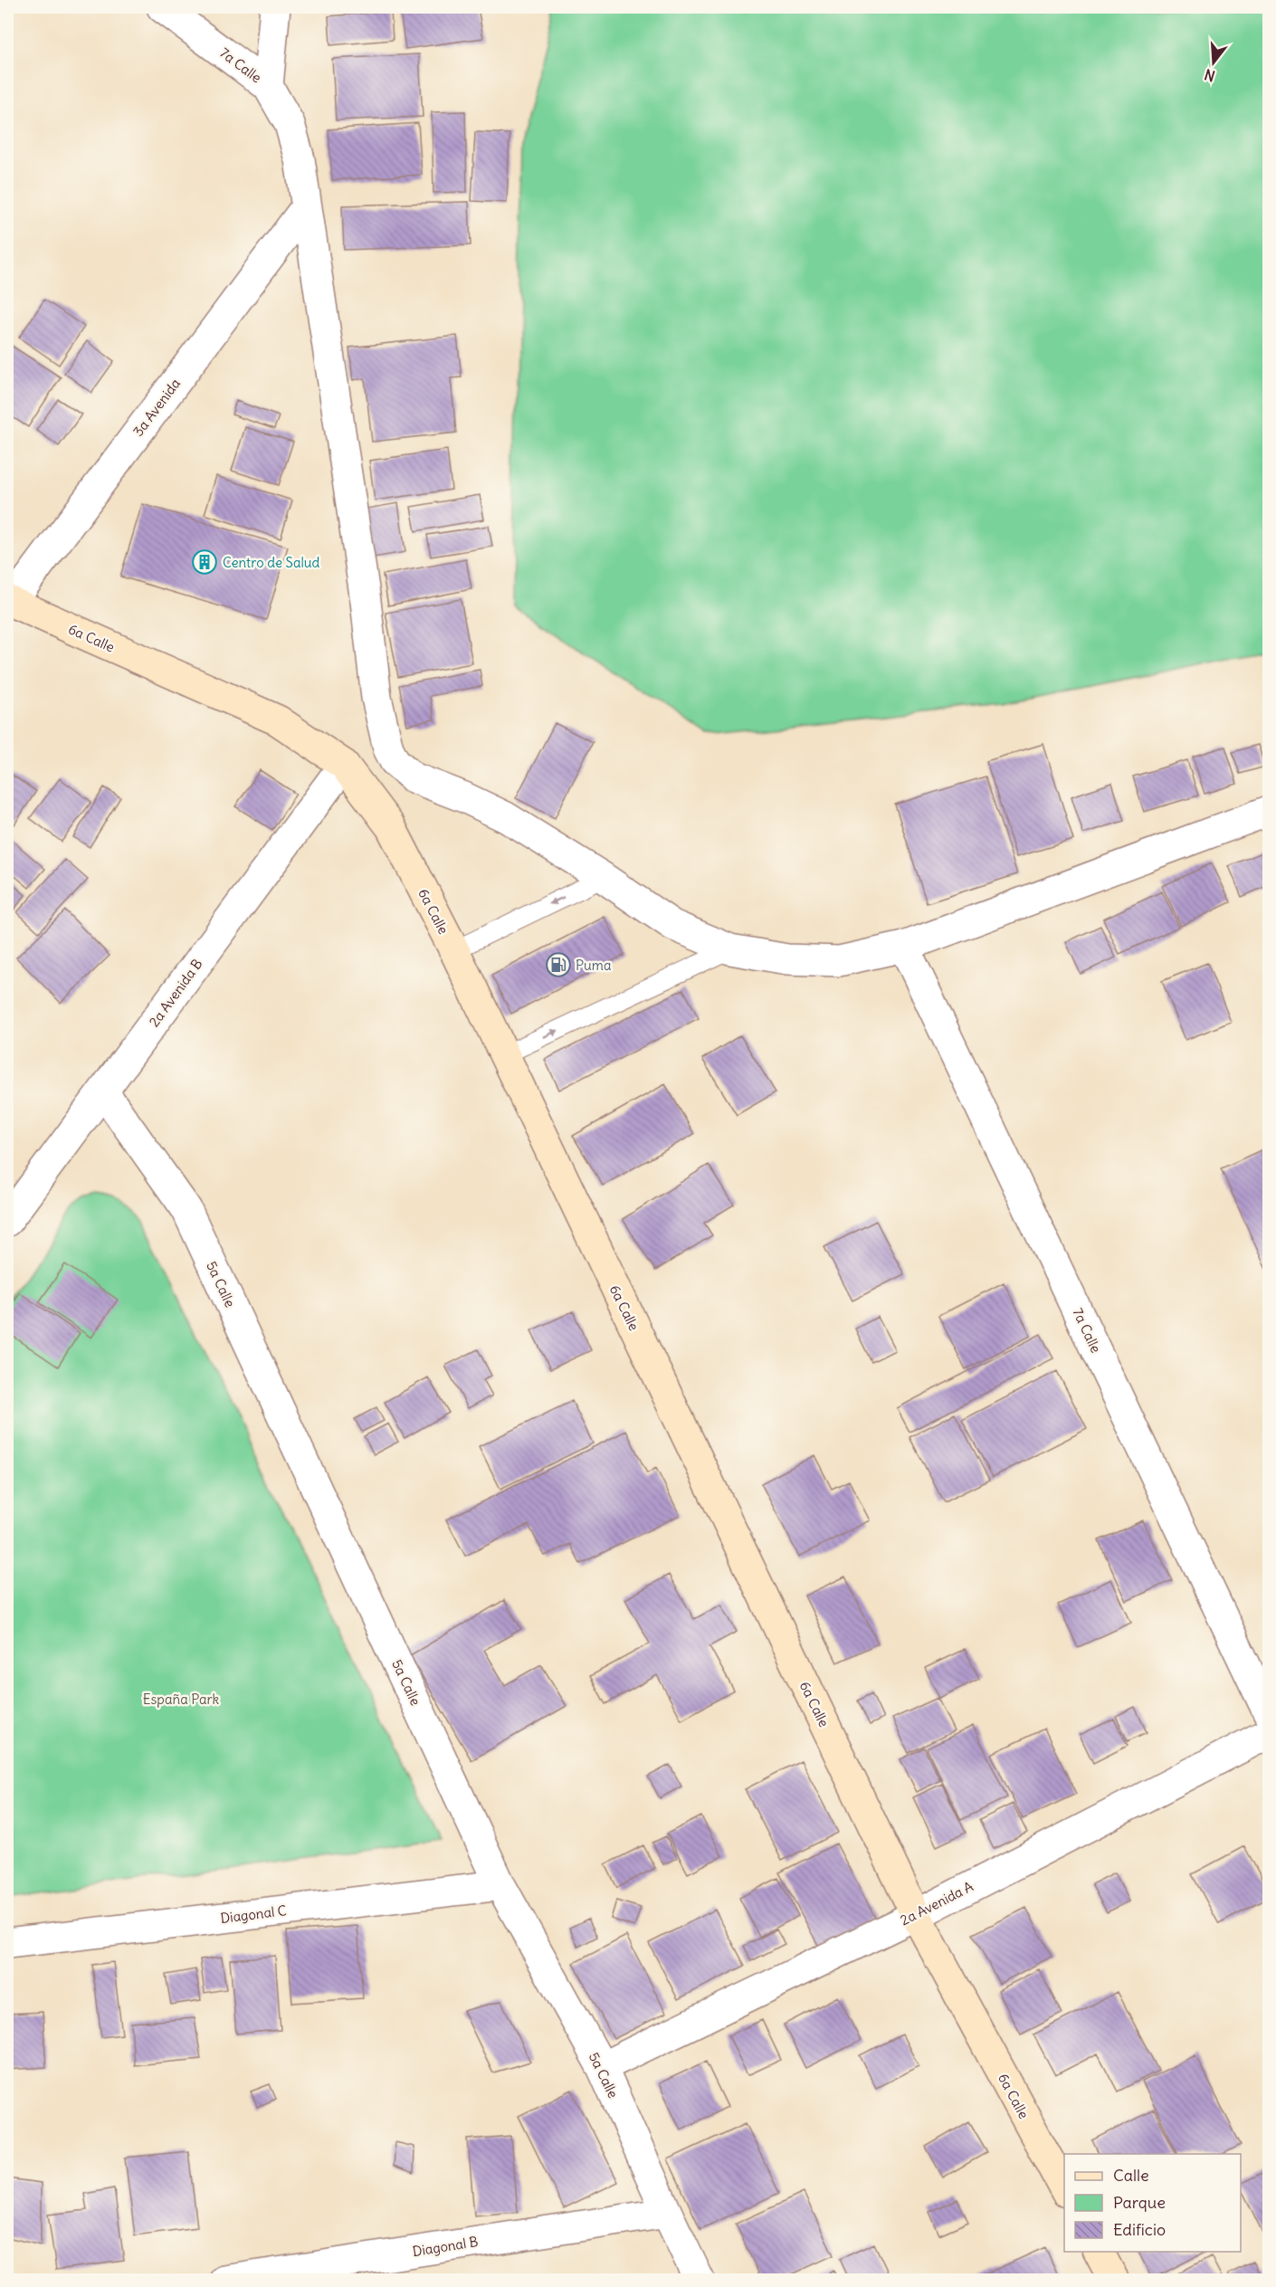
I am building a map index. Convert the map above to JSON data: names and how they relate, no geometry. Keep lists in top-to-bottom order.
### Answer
{
  "streets": {
    "main road": ["6a Calle"],
    "street": [
      "7a Calle",
      "3a Avenida",
      "2a Avenida B",
      "5a Calle",
      "2a Avenida A",
      "Diagonal C",
      "Diagonal B"
    ]
  },
  "crossings": [
    ["7a Calle", "3a Avenida"],
    ["3a Avenida", "6a Calle"],
    ["6a Calle", "2a Avenida B"],
    ["6a Calle", "2a Avenida A"],
    ["2a Avenida B", "5a Calle"],
    ["5a Calle", "2a Avenida A"],
    ["5a Calle", "Diagonal C"],
    ["5a Calle", "Diagonal B"]
  ],
  "parks": ["España Park"],
  "places": {
    "building": ["Centro de Salud"],
    "fuel station": ["Puma"]
  },
  "legend": ["Calle", "Parque", "Edificio"],
  "north": "bottom"
}
